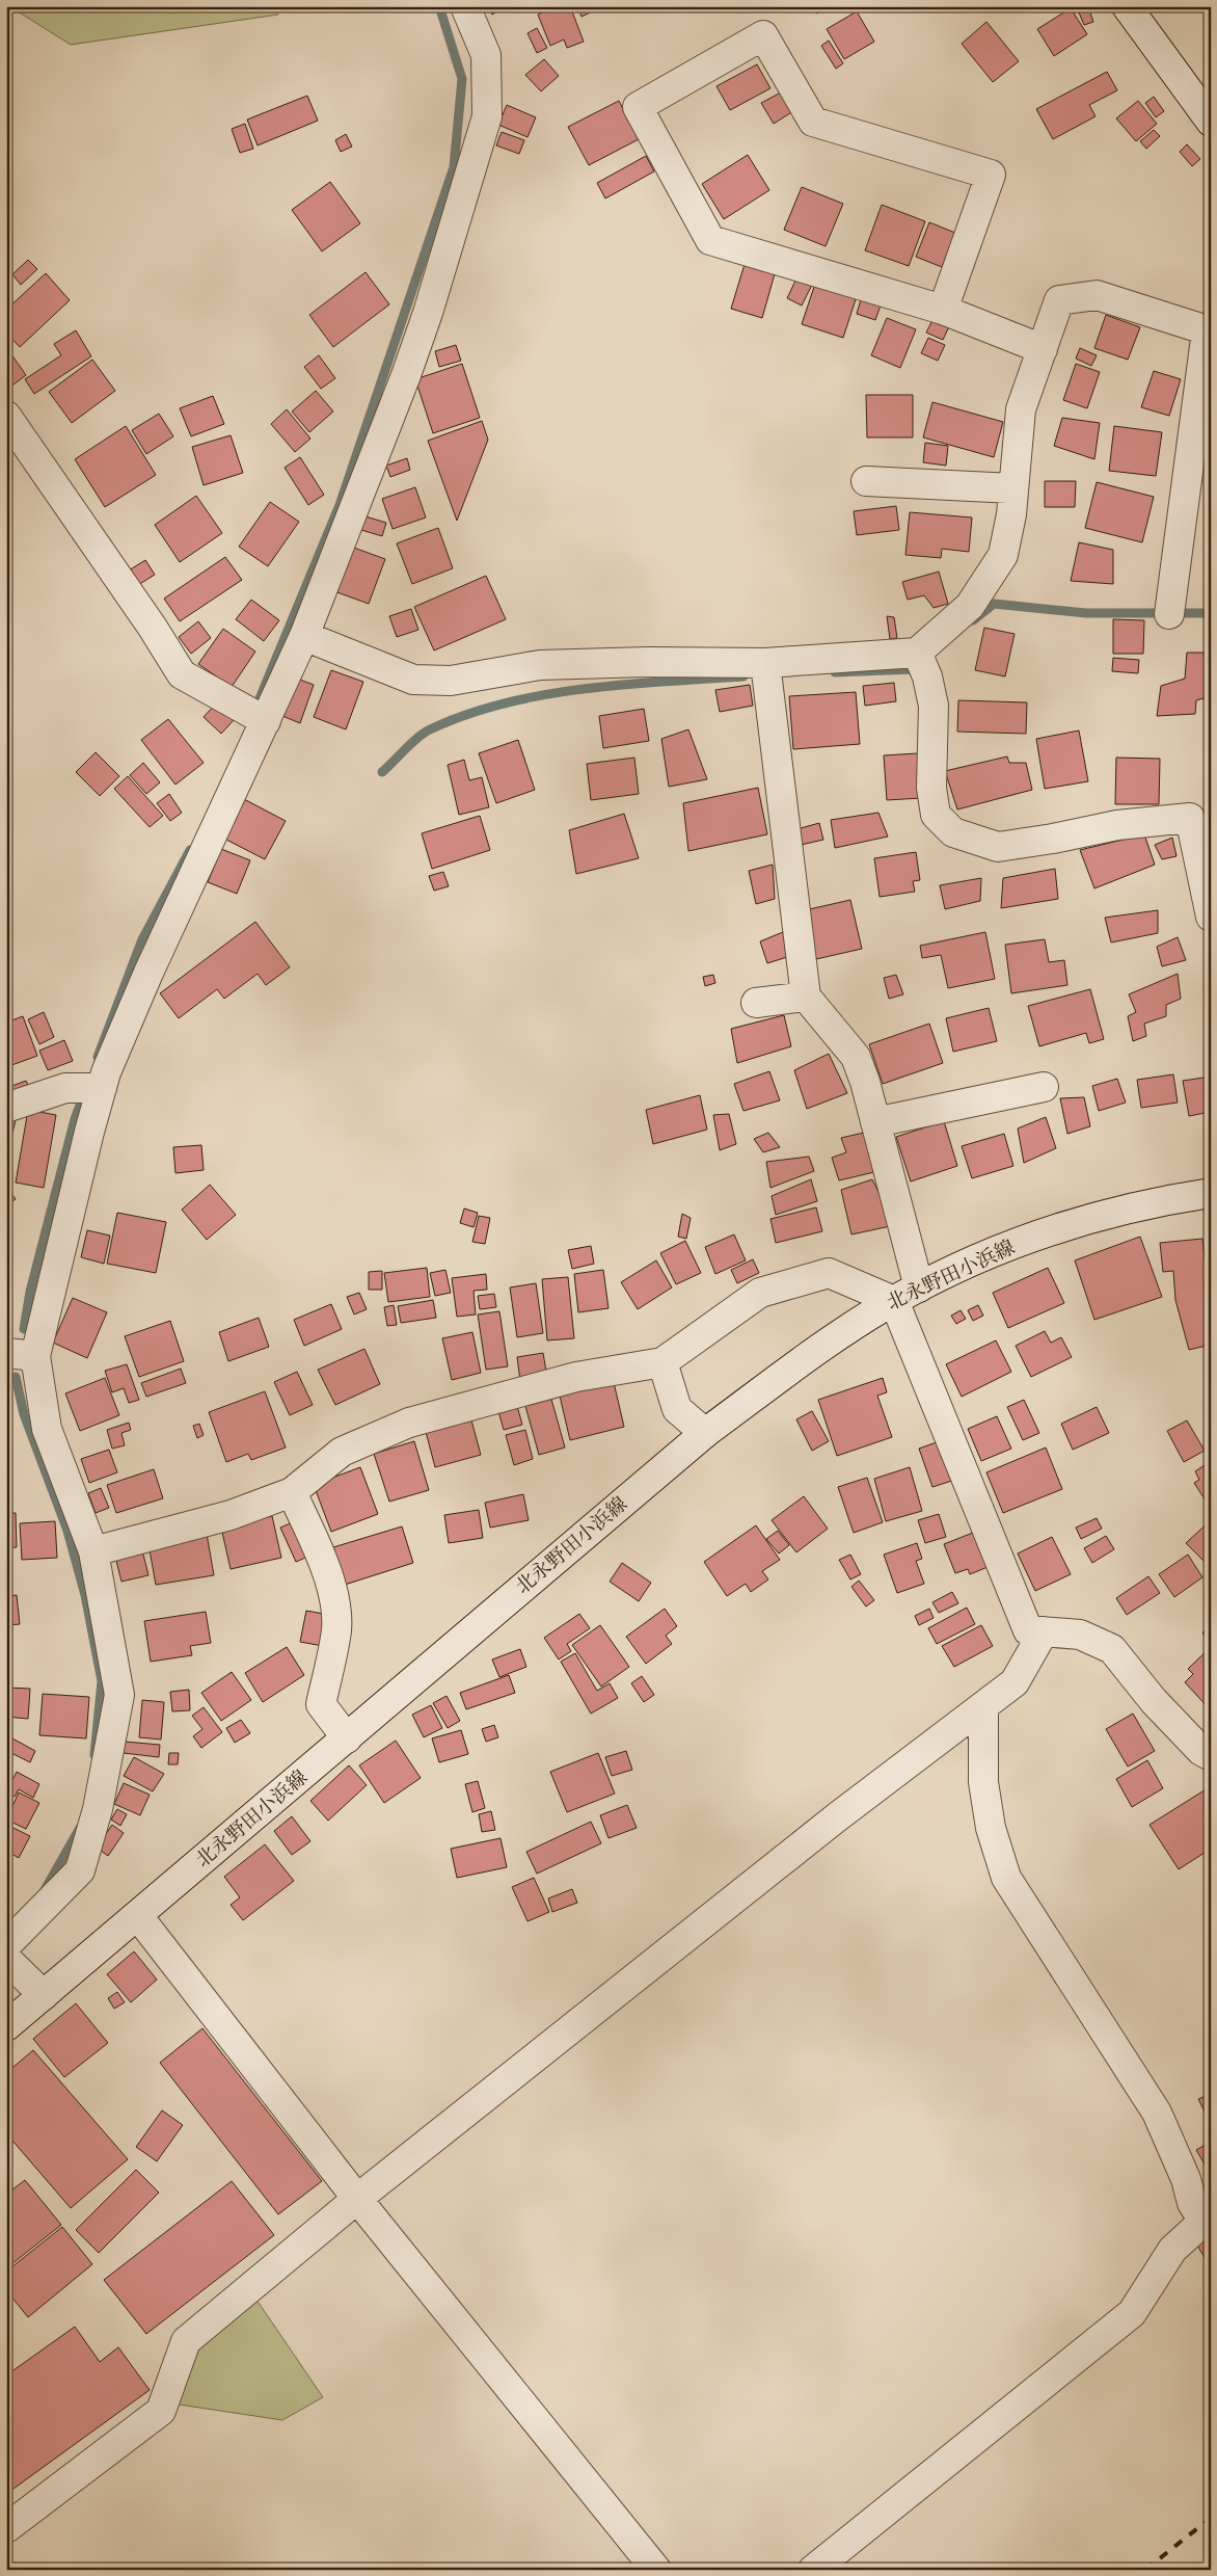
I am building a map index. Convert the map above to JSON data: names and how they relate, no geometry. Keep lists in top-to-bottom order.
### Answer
{
  "streets": {
    "street": ["北永野田小浜線"]
  }
}
